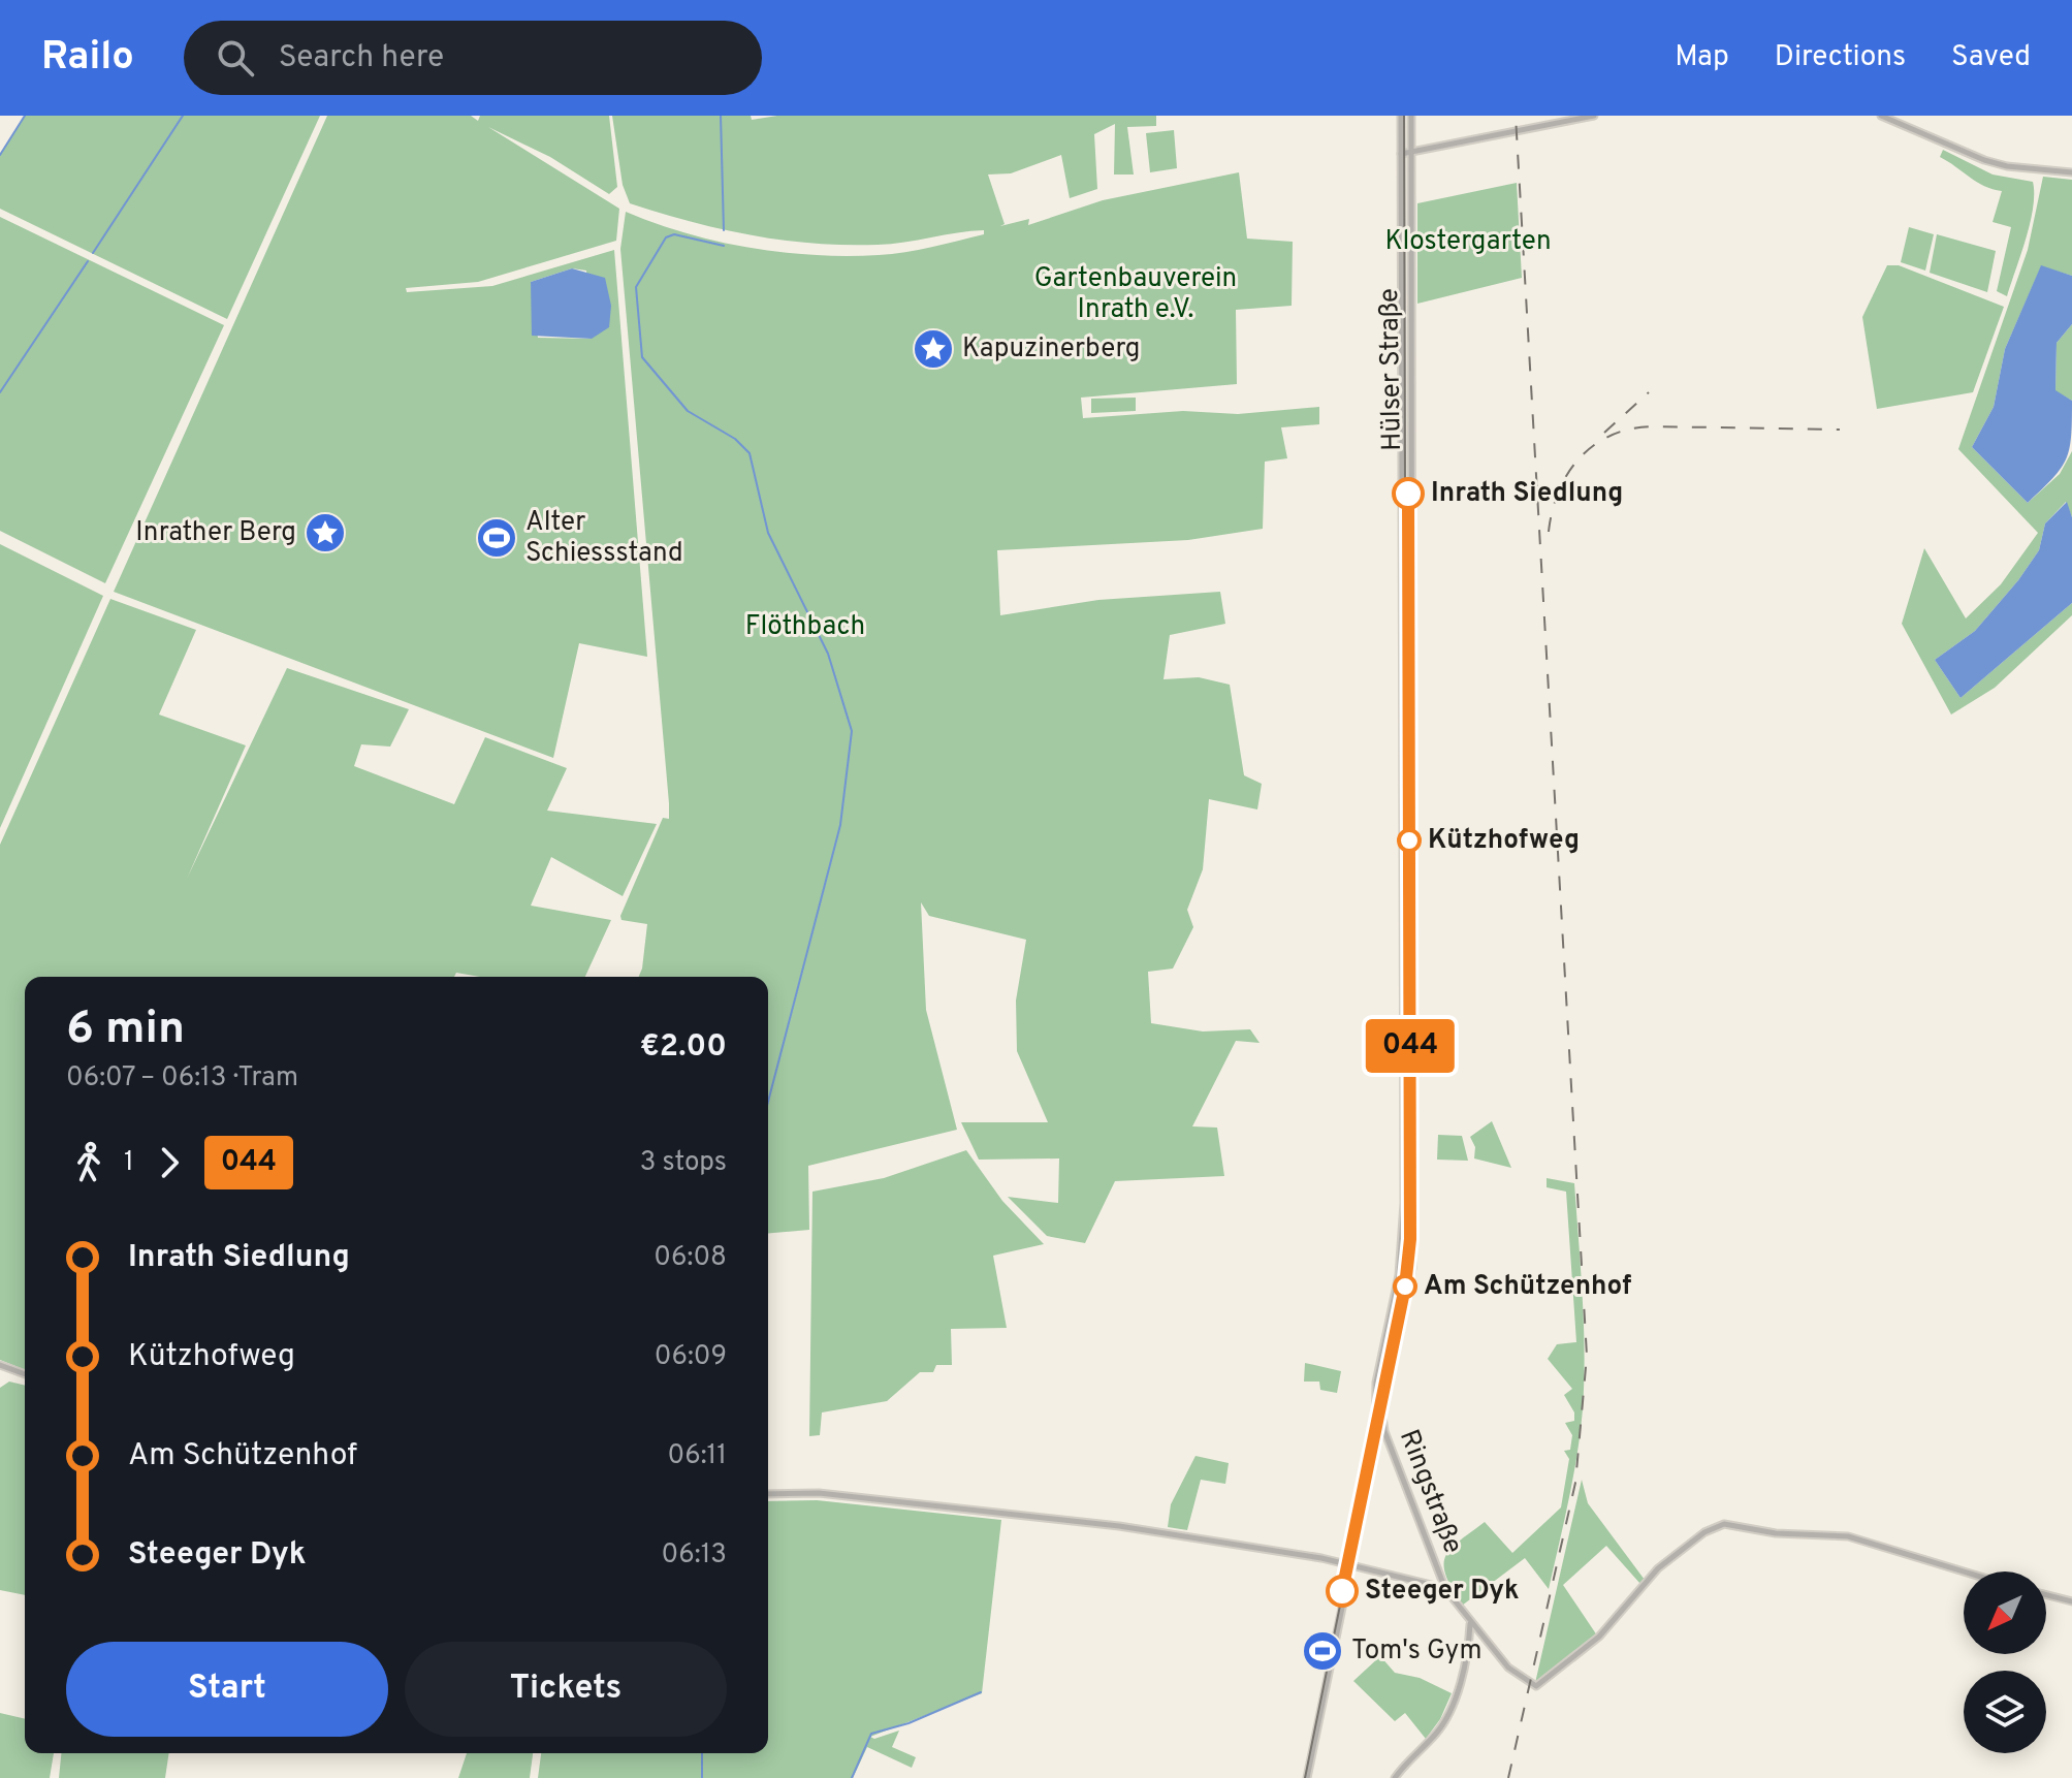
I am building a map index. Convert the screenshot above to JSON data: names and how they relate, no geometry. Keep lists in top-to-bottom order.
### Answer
{
  "streets": {
    "street": ["Hülser Straße", "Ringstraße"]
  },
  "crossings": [
    ["Hülser Straße", "Ringstraße"]
  ],
  "parks": ["Klostergarten", "Gartenbauverein Inrath e.V.", "Flöthbach"],
  "places": {
    "place": ["Kapuzinerberg", "Inrather Berg"],
    "other": [
      "Inrath Siedlung",
      "Kützhofweg",
      "Am Schützenhof",
      "Steeger Dyk"
    ],
    "sports": ["Alter Schiessstand", "Tom's Gym"]
  },
  "lines": ["tram line 044"],
  "north": "bottom left",
  "page": {
    "header": "Railo",
    "search": "Search here",
    "nav": ["Map", "Directions", "Saved"],
    "on_map": "044",
    "heading": ["6 min", "06:07 – 06:13 · Tram", "€2.00"],
    "legs": ["1", "044", "3 stops"],
    "list": [
      {
        "name": "Inrath Siedlung",
        "value": "06:08"
      },
      {
        "name": "Kützhofweg",
        "value": "06:09"
      },
      {
        "name": "Am Schützenhof",
        "value": "06:11"
      },
      {
        "name": "Steeger Dyk",
        "value": "06:13"
      }
    ],
    "buttons": ["Start", "Tickets"]
  }
}
